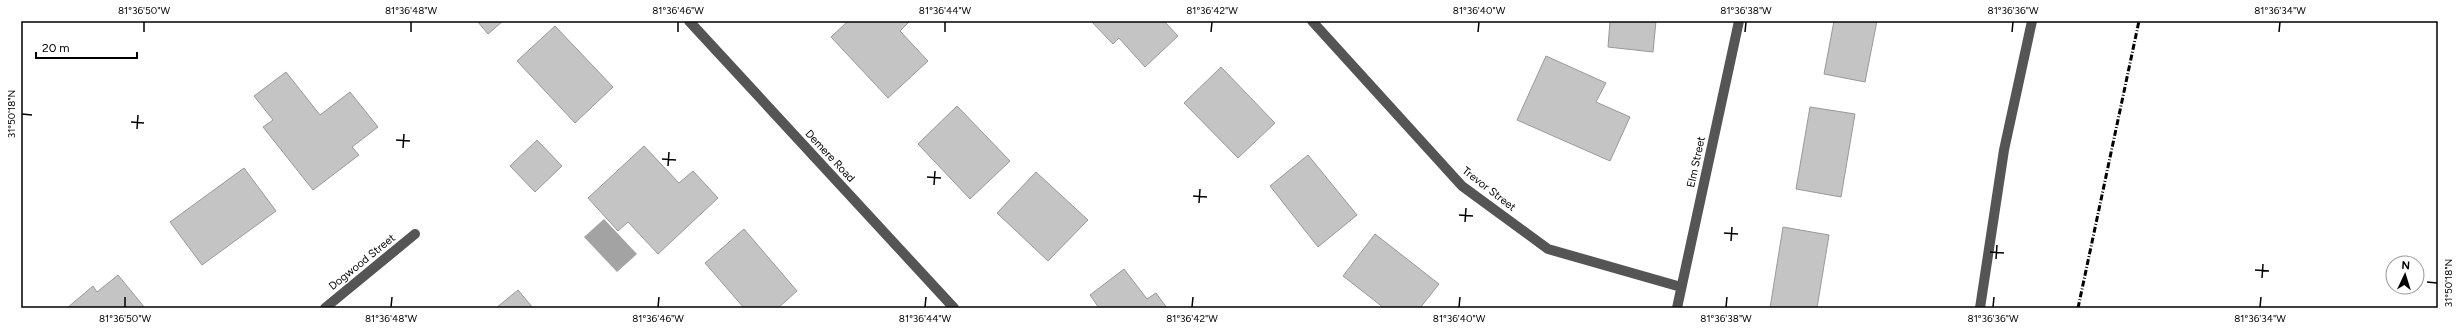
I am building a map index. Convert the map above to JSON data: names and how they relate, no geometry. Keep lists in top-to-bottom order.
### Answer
{
  "streets": {
    "street": [
      "Demere Road",
      "Elm Street",
      "Trevor Street",
      "Dogwood Street"
    ]
  },
  "crossings": [
    ["Elm Street", "Trevor Street"]
  ],
  "scale_bar": "20 m",
  "north": "top",
  "coordinates": [
    "81°36'50\"W",
    "81°36'48\"W",
    "81°36'46\"W",
    "81°36'44\"W",
    "81°36'42\"W",
    "81°36'40\"W",
    "81°36'38\"W",
    "81°36'36\"W",
    "81°36'34\"W",
    "31°50'18\"N"
  ]
}
